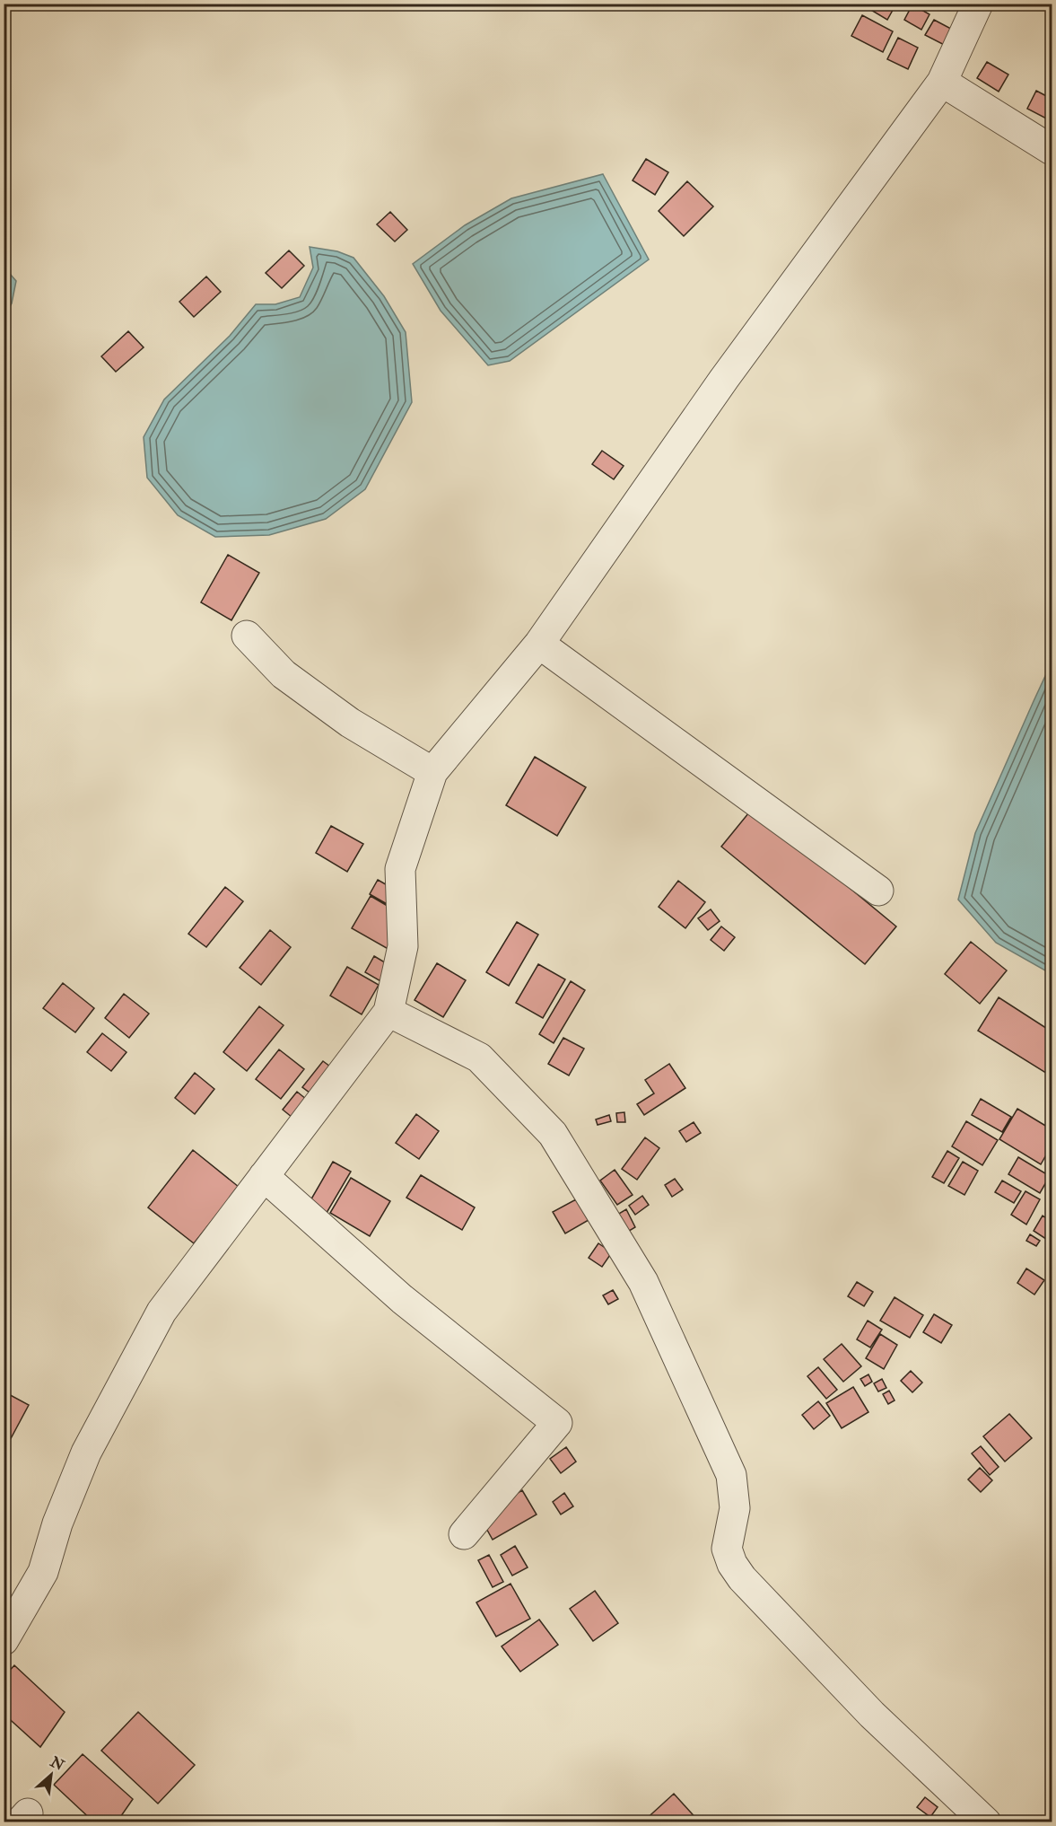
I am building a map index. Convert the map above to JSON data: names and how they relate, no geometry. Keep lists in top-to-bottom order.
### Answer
{
  "north": "top right"
}
